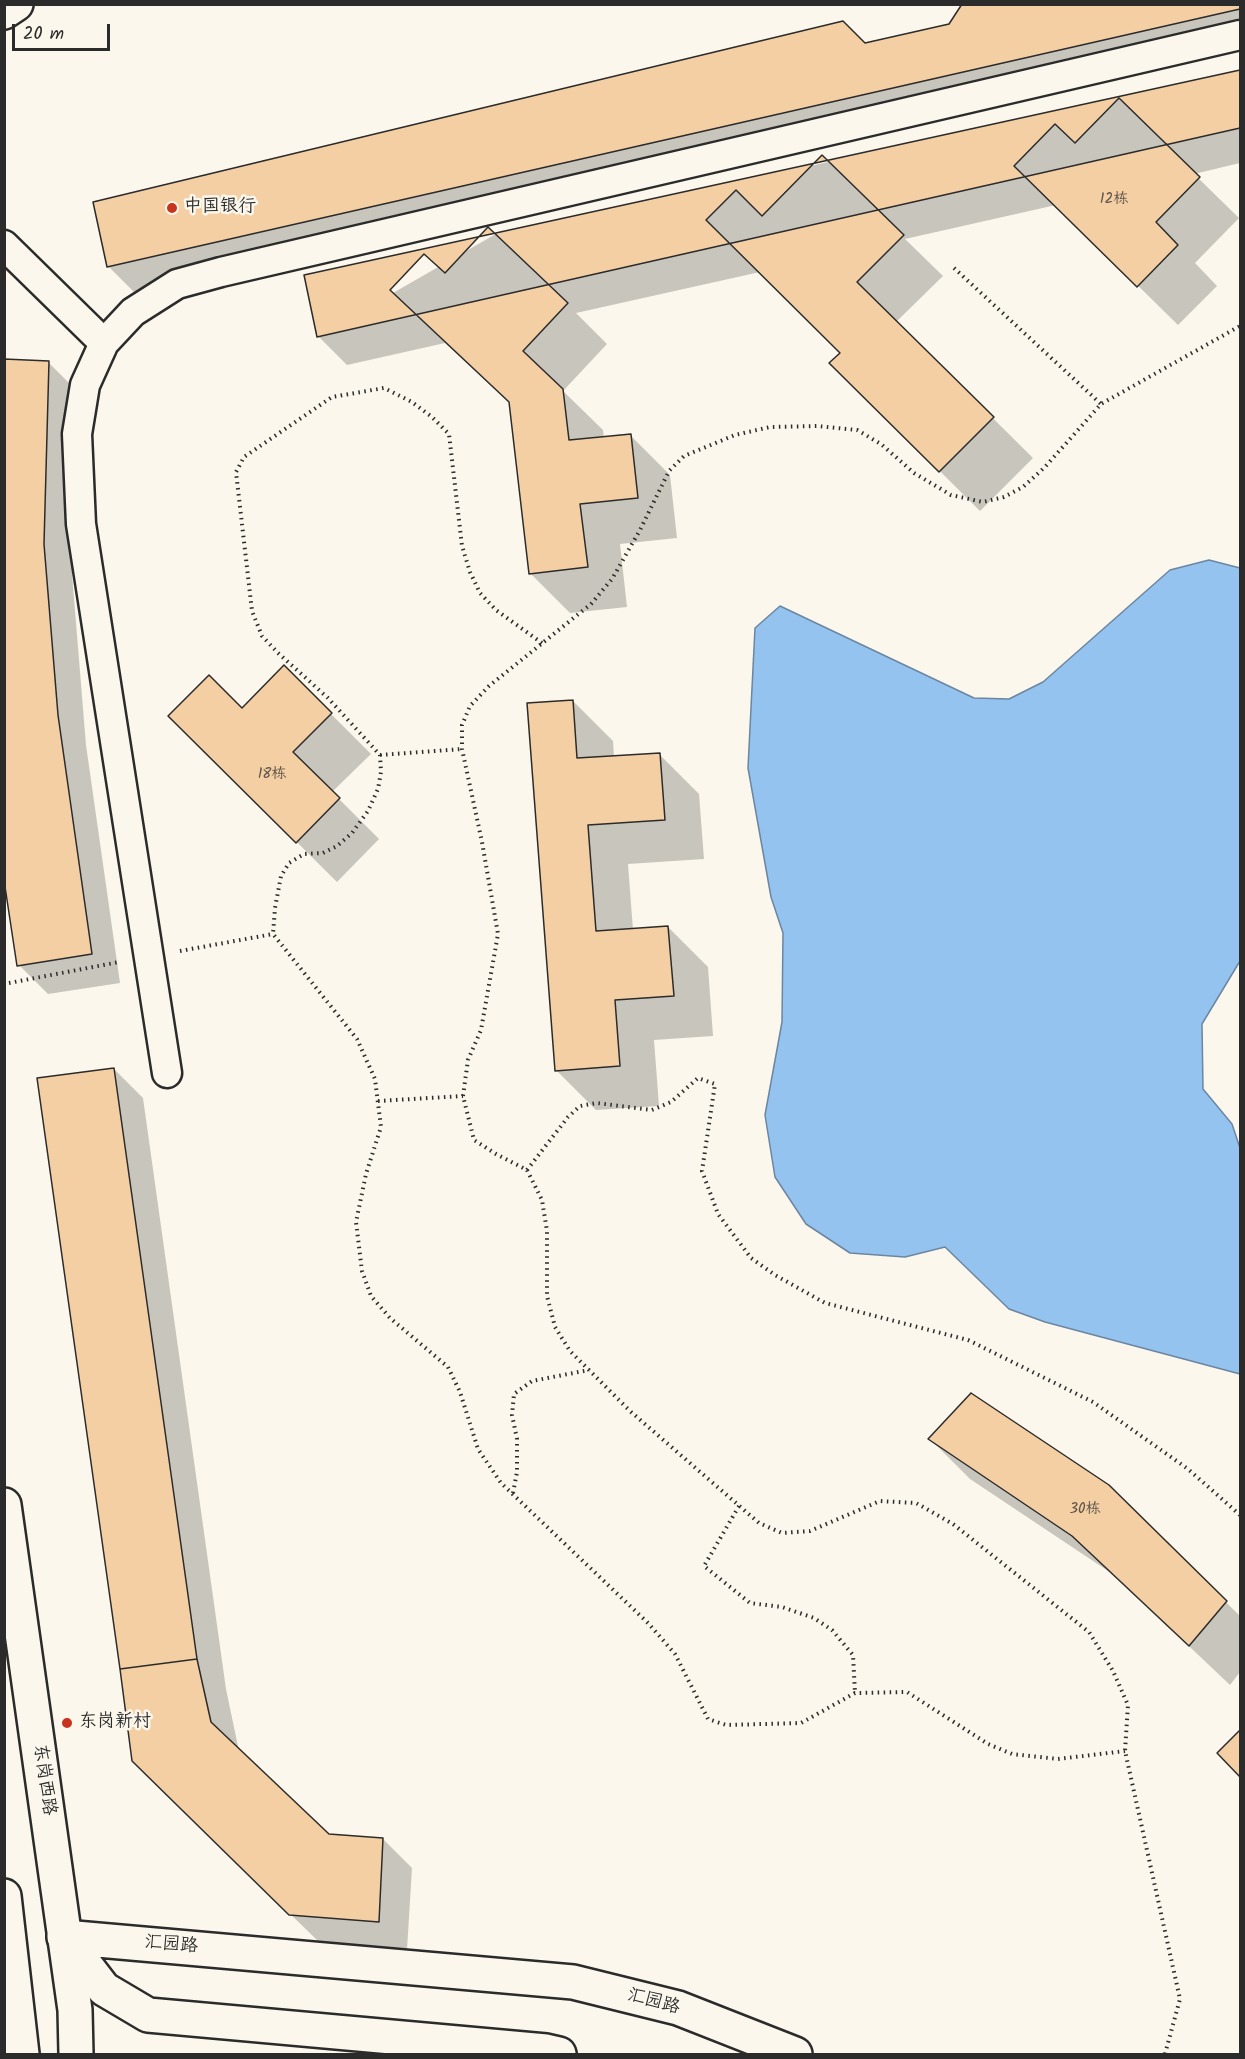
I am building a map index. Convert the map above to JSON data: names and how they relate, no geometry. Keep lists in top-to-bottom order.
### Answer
{
  "streets": {
    "street": ["东岗西路", "汇园路"]
  },
  "crossings": [
    ["东岗西路", "汇园路"]
  ],
  "places": ["中国银行", "东岗新村"],
  "house_numbers": ["12栋", "18栋", "30栋"],
  "scale_bar": "20 m"
}
